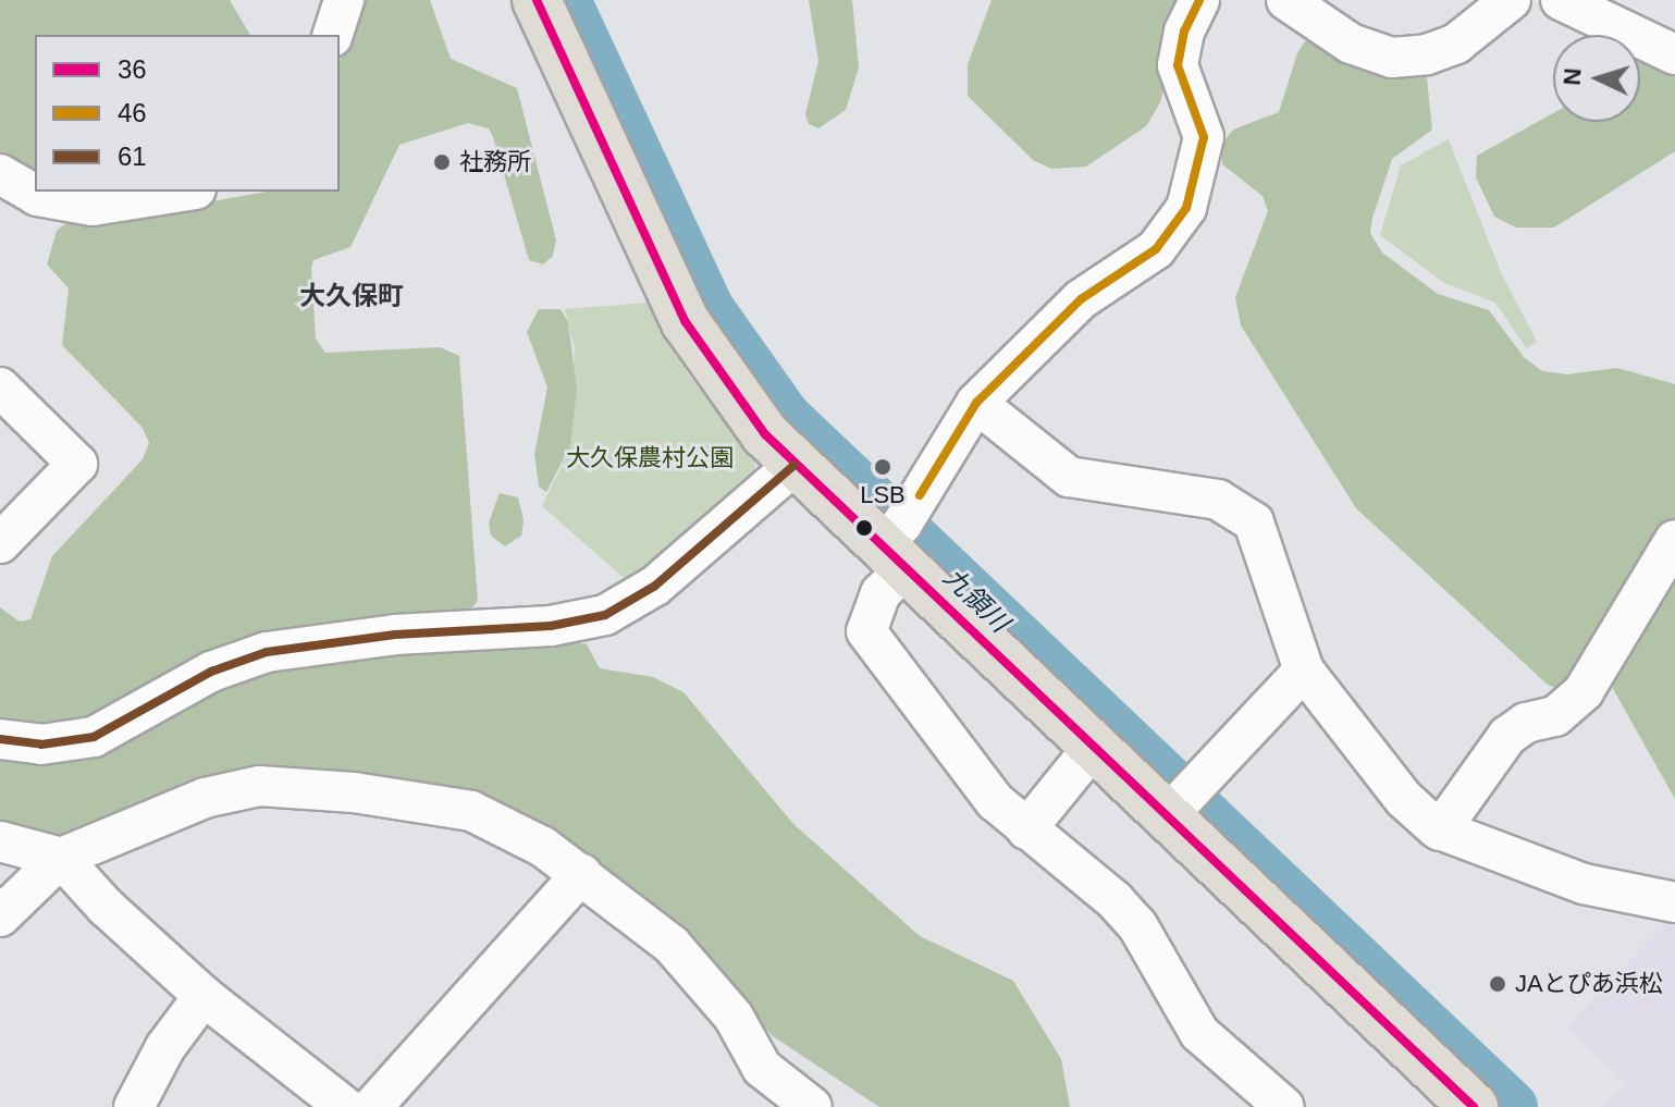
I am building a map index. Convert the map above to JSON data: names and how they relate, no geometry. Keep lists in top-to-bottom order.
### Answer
{
  "districts": ["大久保町"],
  "water": ["九領川"],
  "parks": ["大久保農村公園"],
  "places": ["社務所", "LSB", "JAとぴあ浜松"],
  "lines": ["transit line 36", "transit line 46", "transit line 61"],
  "legend": ["36", "46", "61"],
  "north": "left"
}
